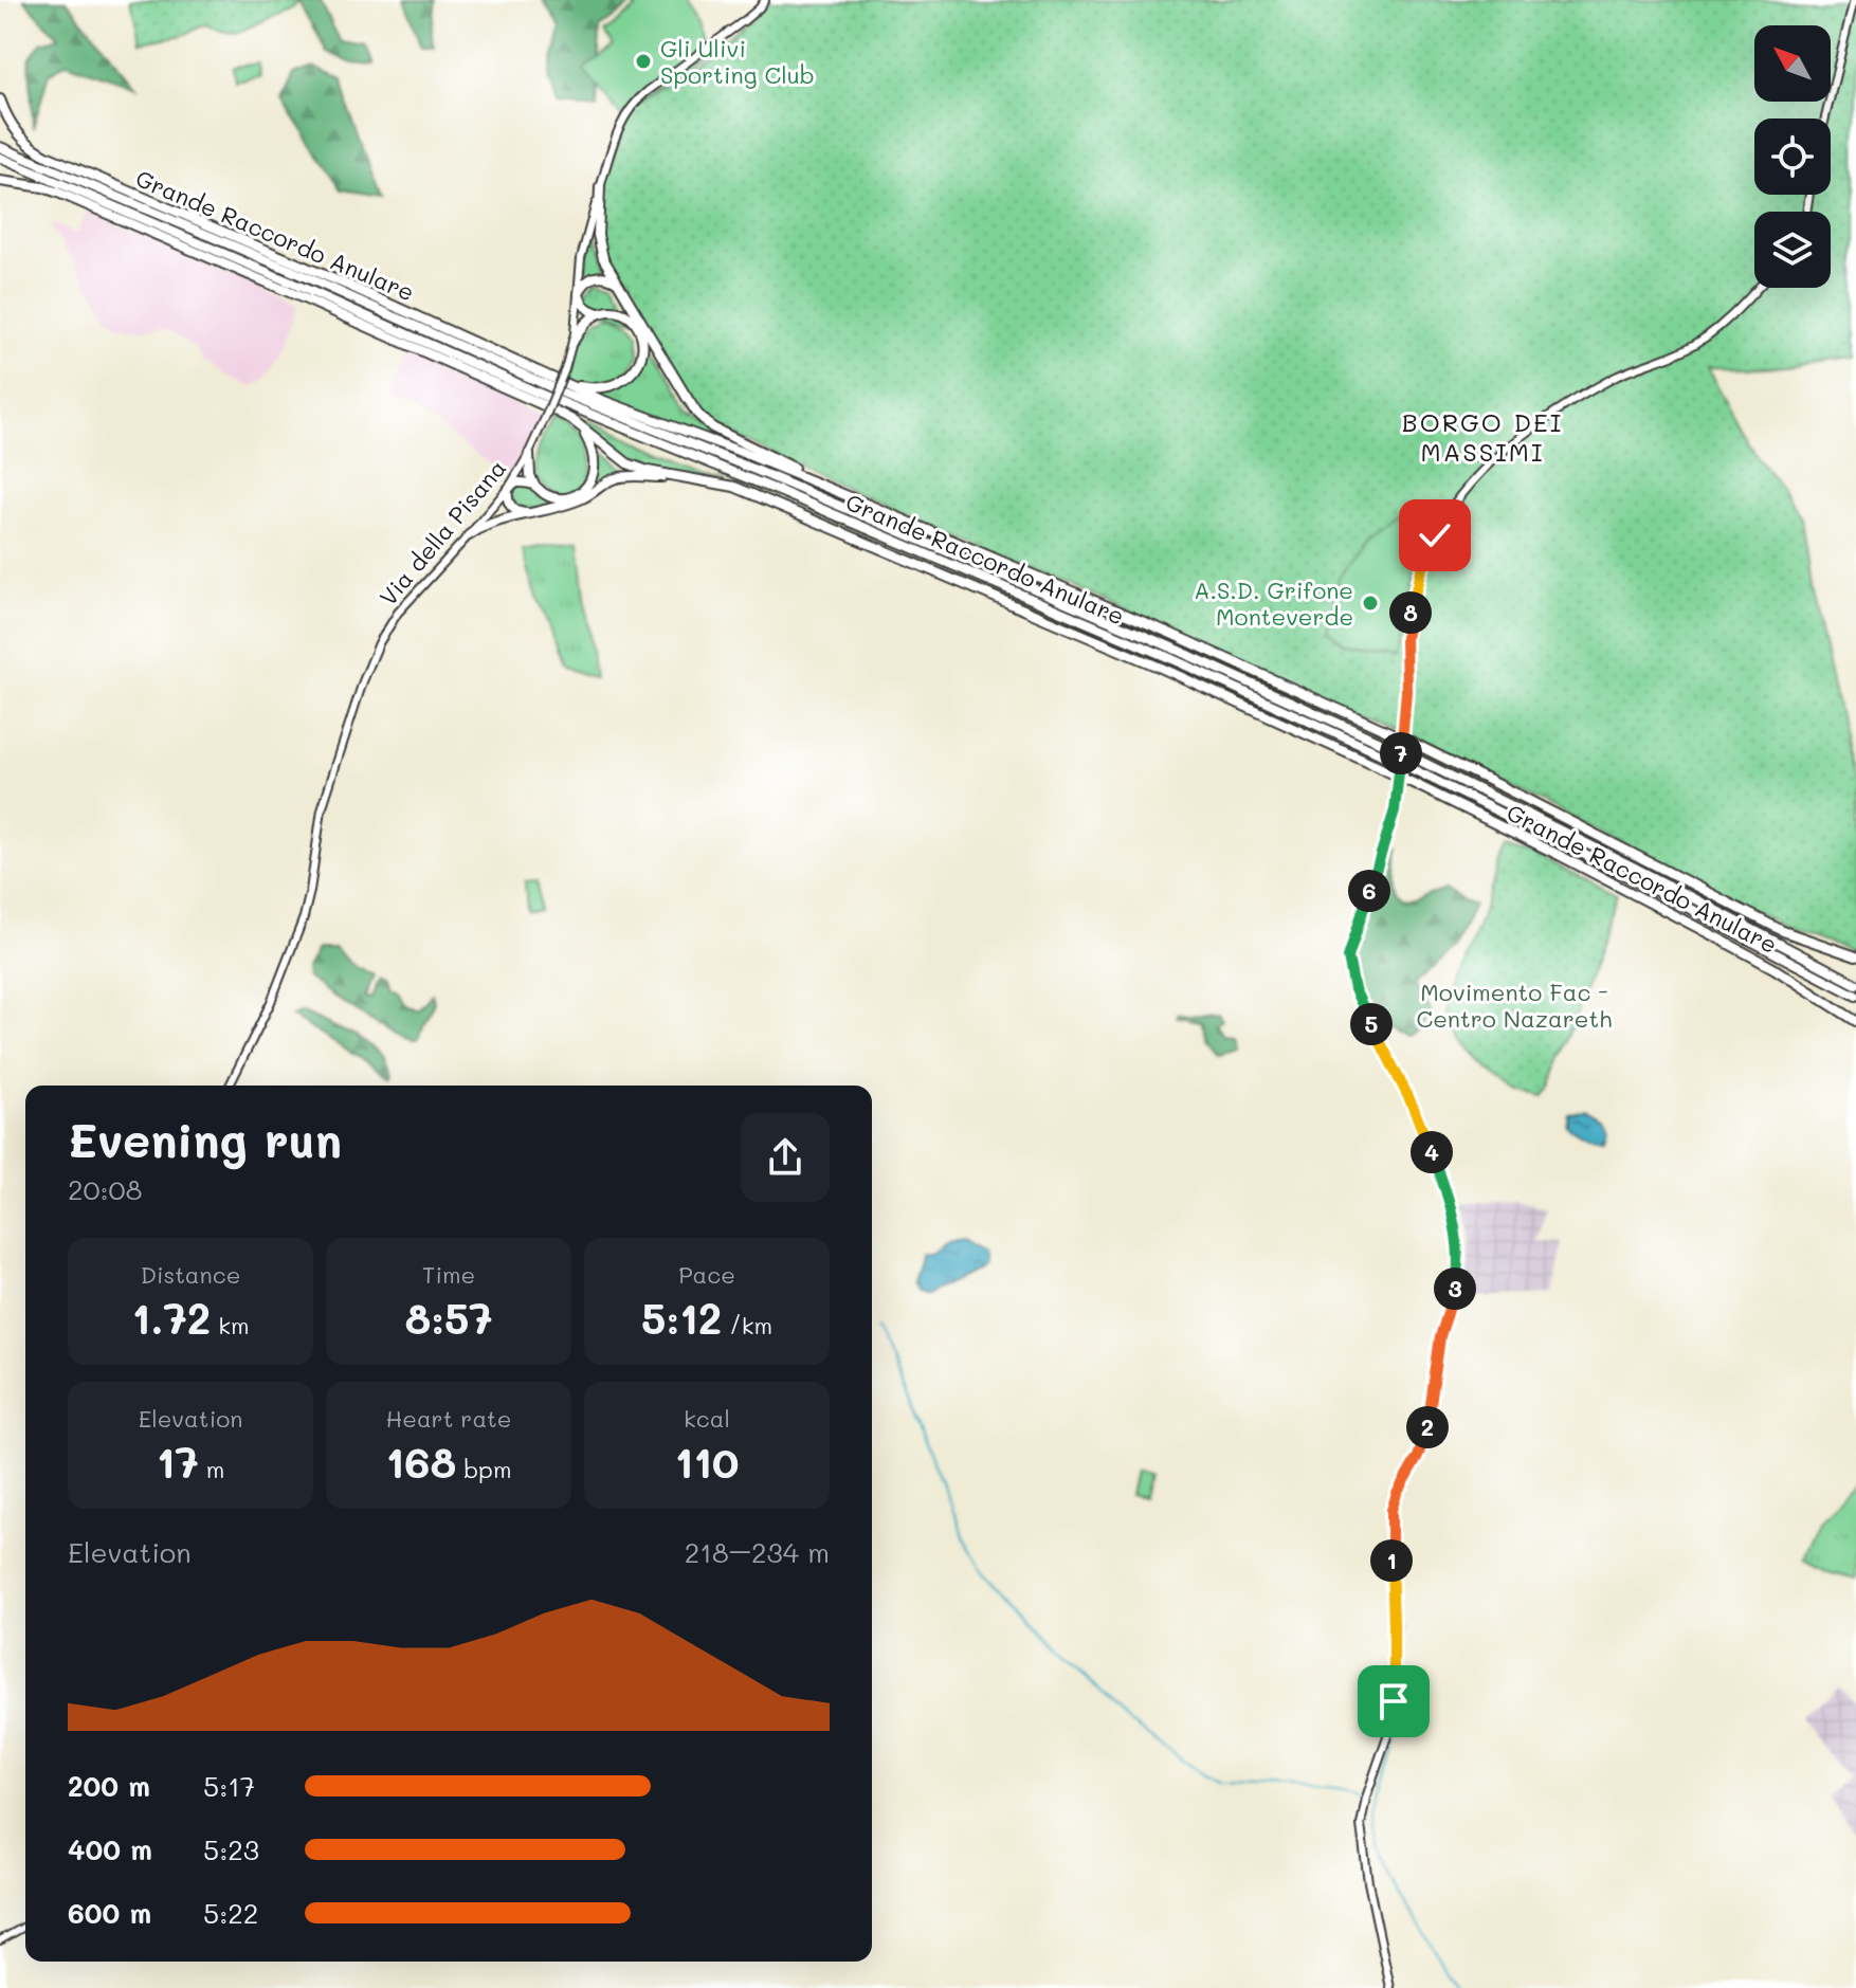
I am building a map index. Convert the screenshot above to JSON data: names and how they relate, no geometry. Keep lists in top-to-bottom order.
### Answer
{
  "streets": {
    "highway": ["Grande Raccordo Anulare"],
    "main road": ["Via della Pisana"]
  },
  "districts": ["BORGO DEI MASSIMI"],
  "parks": ["Movimento Fac - Centro Nazareth"],
  "places": ["Gli Ulivi Sporting Club", "A.S.D. Grifone Monteverde"],
  "north": "top left",
  "page": {
    "pins": [
      "8",
      "7",
      "6",
      "5",
      "4",
      "3",
      "2",
      "1"
    ],
    "heading": ["Evening run", "20:08"],
    "stats": [
      ["Distance", "1.72 km"],
      ["Time", "8:57"],
      ["Pace", "5:12 /km"],
      ["Elevation", "17 m"],
      ["Heart rate", "168 bpm"],
      ["kcal", "110"]
    ],
    "chart": ["Elevation", "218–234 m"],
    "list": [
      {
        "name": "200 m",
        "note": "5:17"
      },
      {
        "name": "400 m",
        "note": "5:23"
      },
      {
        "name": "600 m",
        "note": "5:22"
      }
    ]
  }
}
